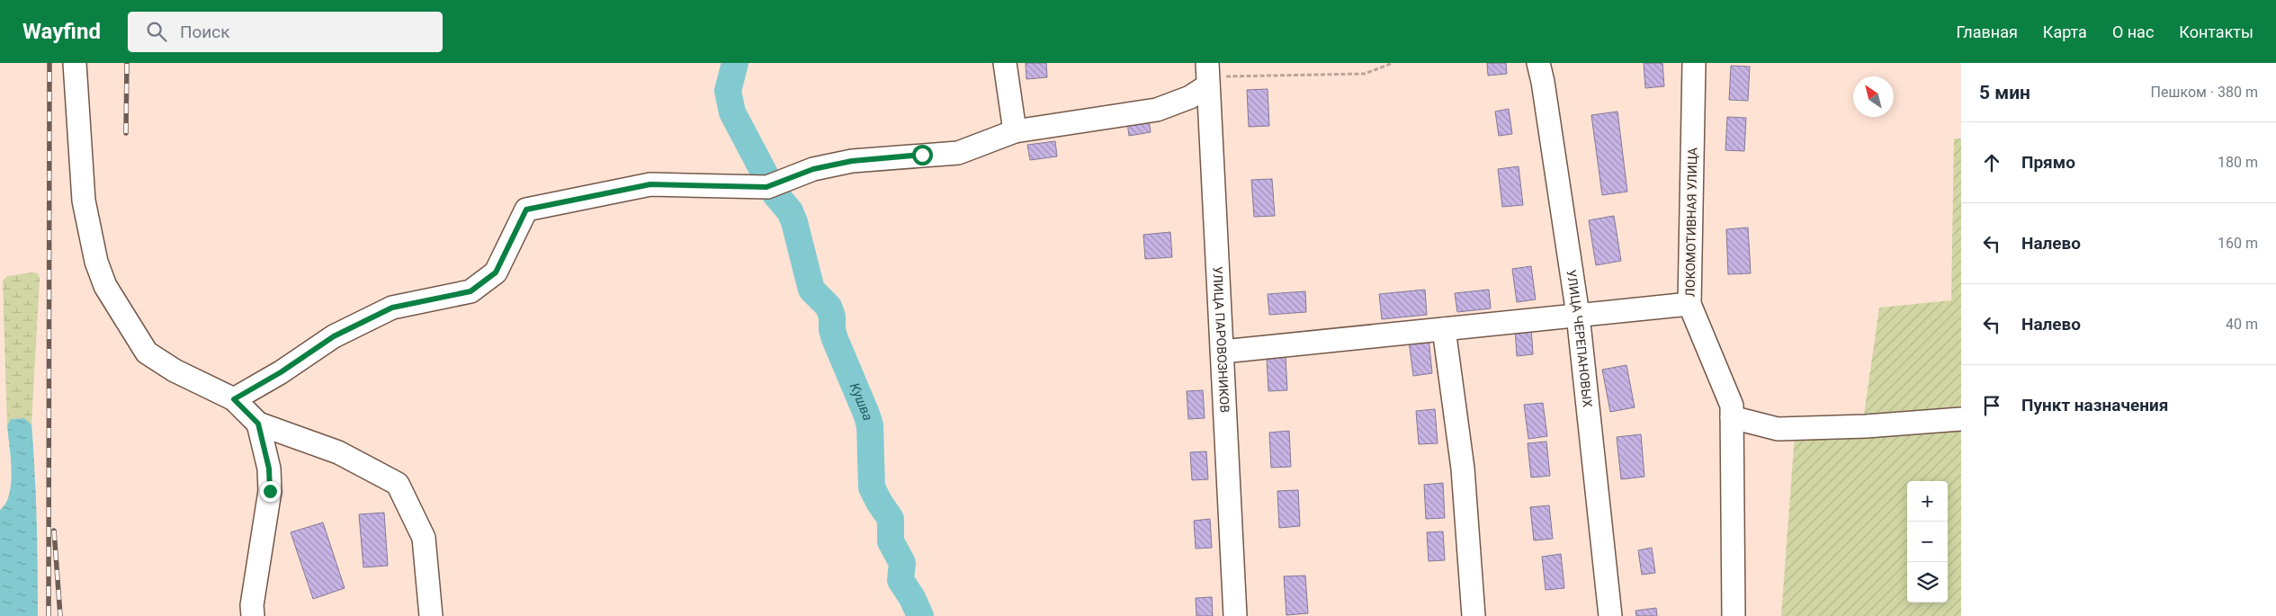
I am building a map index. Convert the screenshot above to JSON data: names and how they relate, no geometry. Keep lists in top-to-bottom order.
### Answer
{
  "streets": {
    "street": ["ЛОКОМОТИВНАЯ УЛИЦА", "УЛИЦА ПАРОВОЗНИКОВ", "УЛИЦА ЧЕРЕПАНОВЫХ"]
  },
  "water": ["Кушва"],
  "north": "top left",
  "page": {
    "header": "Wayfind",
    "search": "Поиск",
    "nav": [
      "Главная",
      "Карта",
      "О нас",
      "Контакты"
    ],
    "heading": ["5 мин", "Пешком · 380 m"],
    "list": [
      ["Прямо", "180 m"],
      ["Налево", "160 m"],
      ["Налево", "40 m"],
      "Пункт назначения"
    ],
    "map_buttons": ["+", "−"]
  }
}
